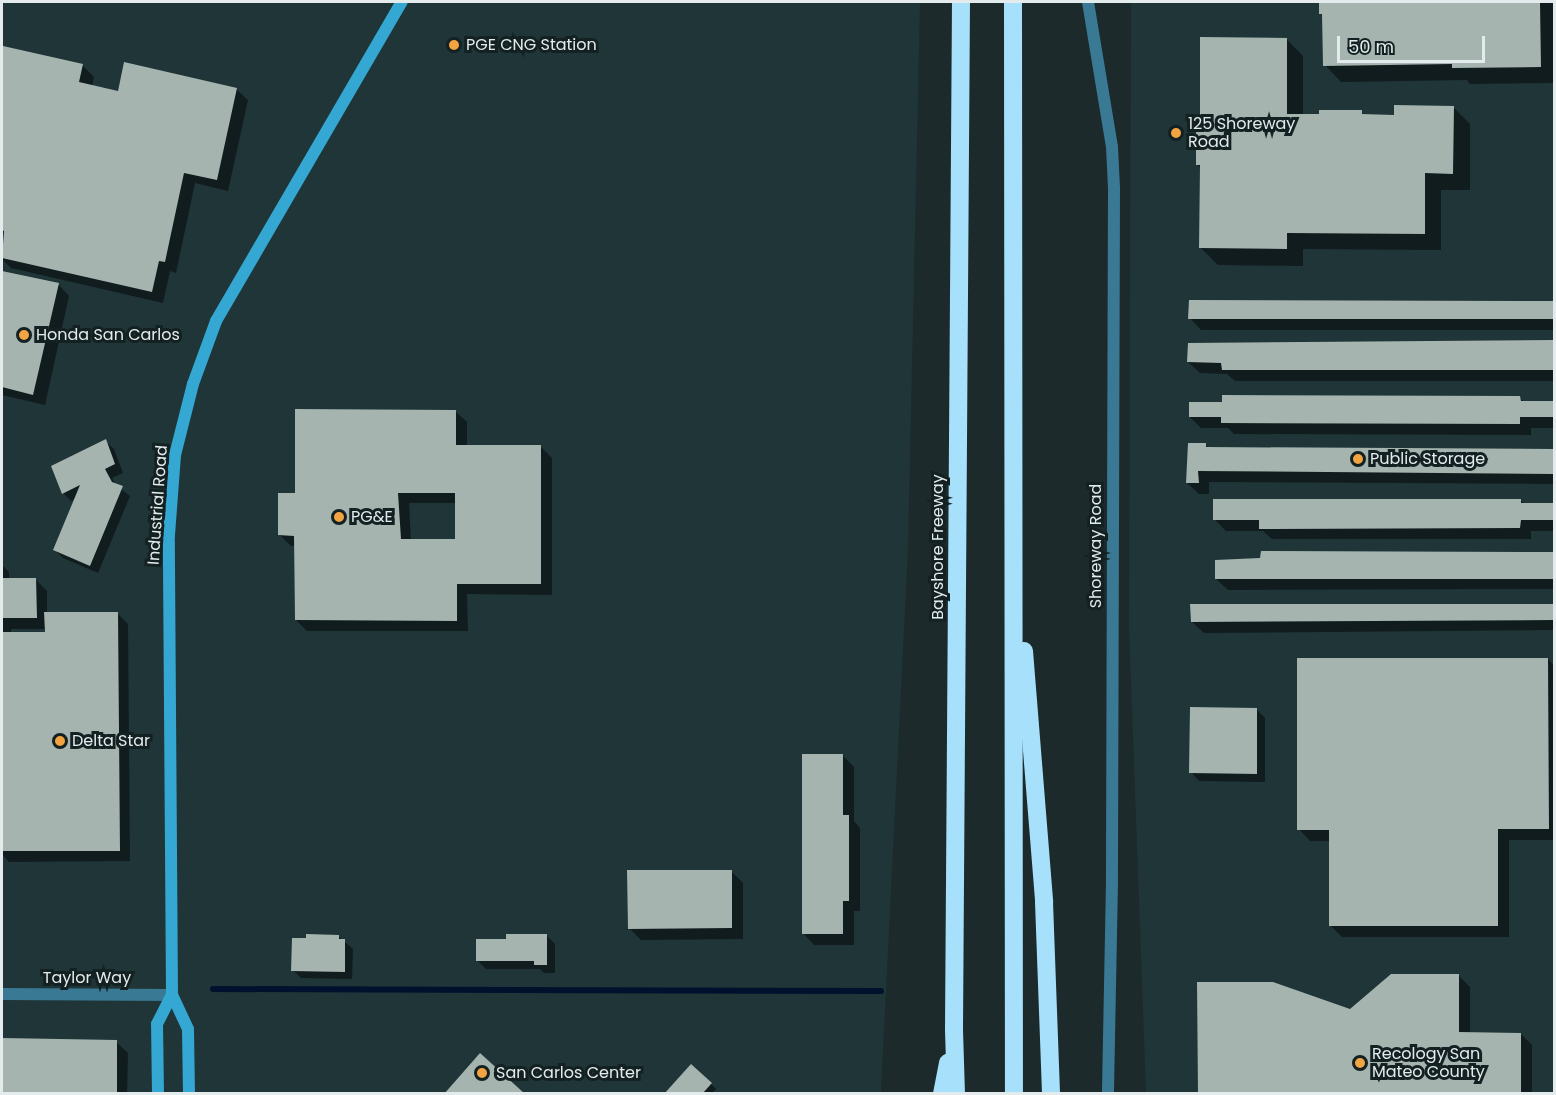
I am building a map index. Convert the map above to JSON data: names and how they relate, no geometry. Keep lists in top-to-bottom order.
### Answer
{
  "streets": {
    "highway": ["Bayshore Freeway"],
    "main road": ["Industrial Road"],
    "street": ["Shoreway Road", "Taylor Way"]
  },
  "crossings": [
    ["Industrial Road", "Taylor Way"]
  ],
  "places": [
    "PGE CNG Station",
    "125 Shoreway Road",
    "Honda San Carlos",
    "Public Storage",
    "PG&E",
    "Delta Star",
    "Recology San Mateo County",
    "San Carlos Center"
  ],
  "scale_bar": "50 m"
}
